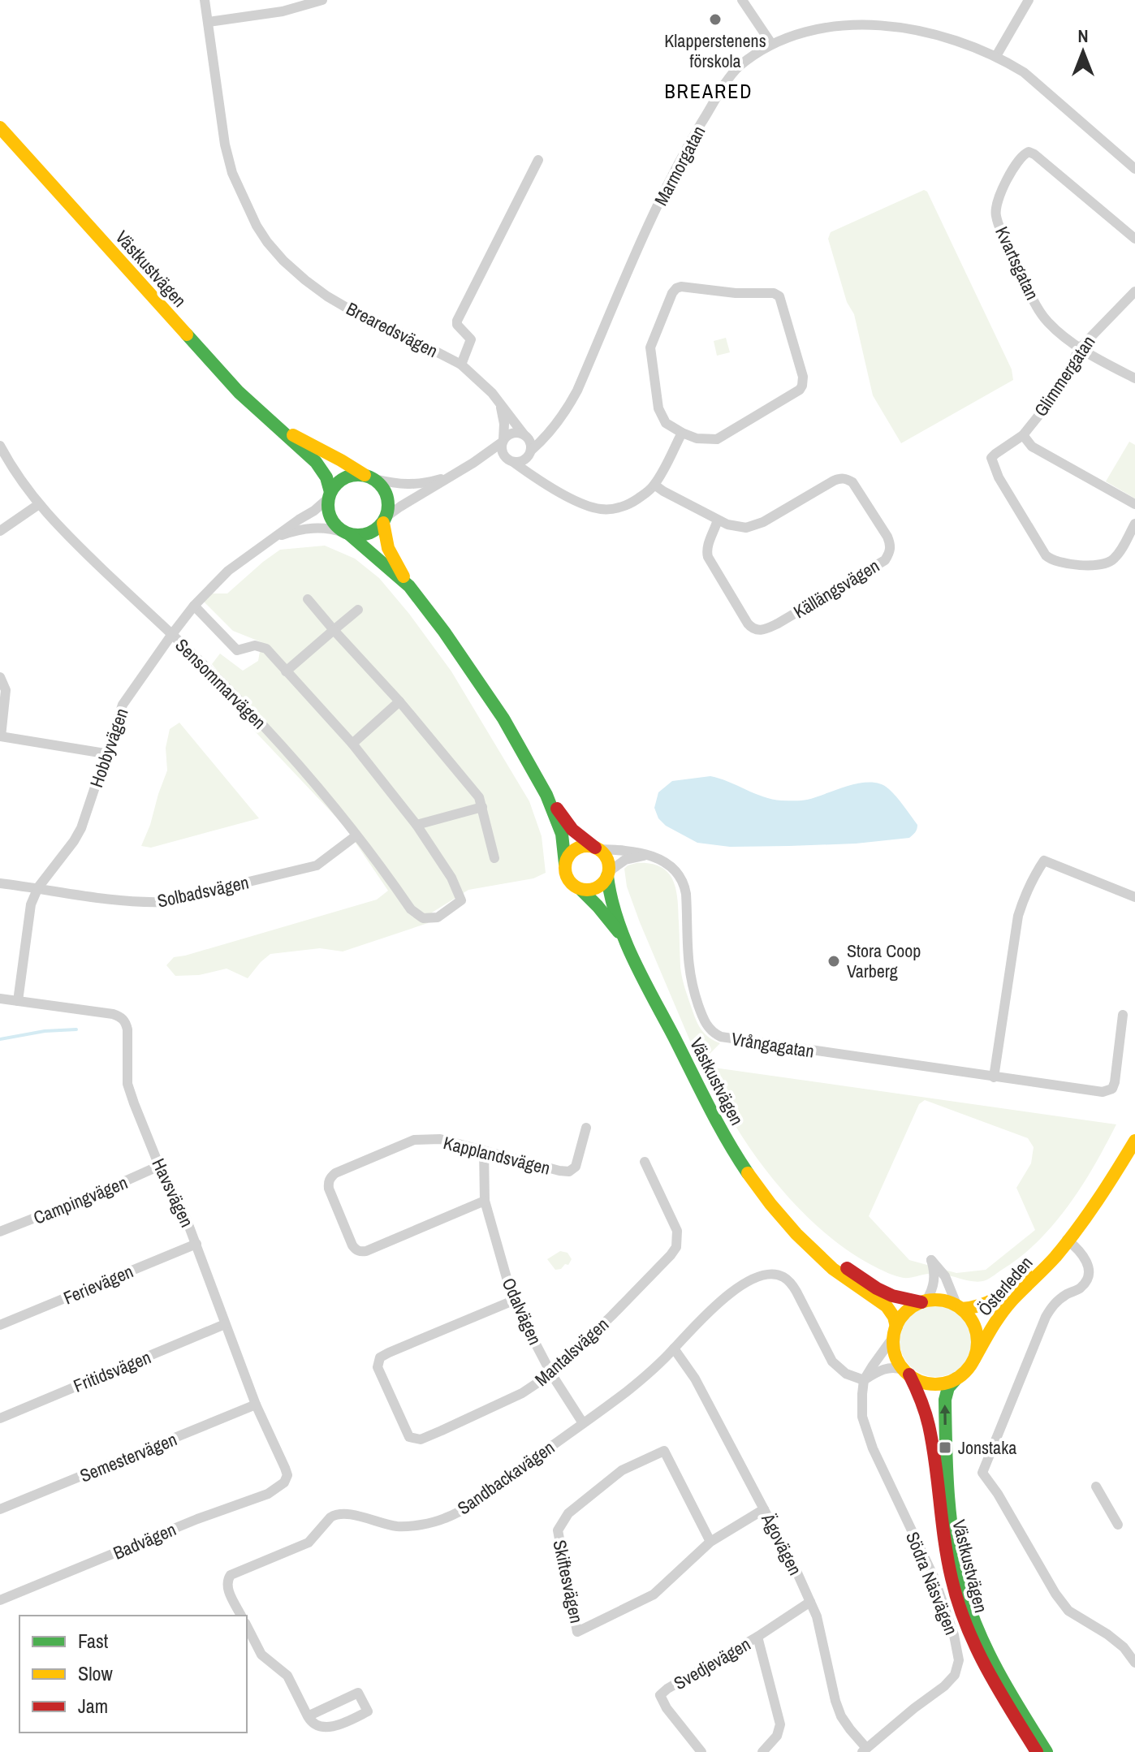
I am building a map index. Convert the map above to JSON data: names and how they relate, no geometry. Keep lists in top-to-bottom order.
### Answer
{
  "streets": {
    "street": [
      "Marmorgatan",
      "Kvartsgatan",
      "Västkustvägen",
      "Brearedsvägen",
      "Glimmergatan",
      "Källängsvägen",
      "Sensommarvägen",
      "Hobbyvägen",
      "Solbadsvägen",
      "Vrångagatan",
      "Kapplandsvägen",
      "Havsvägen",
      "Campingvägen",
      "Ferievägen",
      "Österleden",
      "Odalvägen",
      "Mantalsvägen",
      "Fritidsvägen",
      "Semestervägen",
      "Sandbackavägen",
      "Badvägen",
      "Ägovägen",
      "Skiftesvägen",
      "Södra Näsvägen",
      "Svedjevägen"
    ]
  },
  "crossings": [
    ["Marmorgatan", "Brearedsvägen"],
    ["Kvartsgatan", "Glimmergatan"],
    ["Västkustvägen", "Hobbyvägen"],
    ["Västkustvägen", "Vrångagatan"],
    ["Västkustvägen", "Österleden"],
    ["Sensommarvägen", "Hobbyvägen"],
    ["Sensommarvägen", "Solbadsvägen"],
    ["Hobbyvägen", "Solbadsvägen"],
    ["Hobbyvägen", "Havsvägen"],
    ["Kapplandsvägen", "Odalvägen"],
    ["Havsvägen", "Campingvägen"],
    ["Havsvägen", "Ferievägen"],
    ["Havsvägen", "Fritidsvägen"],
    ["Havsvägen", "Semestervägen"],
    ["Havsvägen", "Badvägen"],
    ["Odalvägen", "Mantalsvägen"],
    ["Odalvägen", "Sandbackavägen"],
    ["Sandbackavägen", "Ägovägen"],
    ["Sandbackavägen", "Södra Näsvägen"],
    ["Ägovägen", "Skiftesvägen"],
    ["Ägovägen", "Södra Näsvägen"],
    ["Ägovägen", "Svedjevägen"]
  ],
  "districts": ["BREARED"],
  "places": {
    "other": ["Klapperstenens förskola", "Stora Coop Varberg"],
    "transit": ["Jonstaka"]
  },
  "legend": ["Fast", "Slow", "Jam"],
  "north": "top"
}
